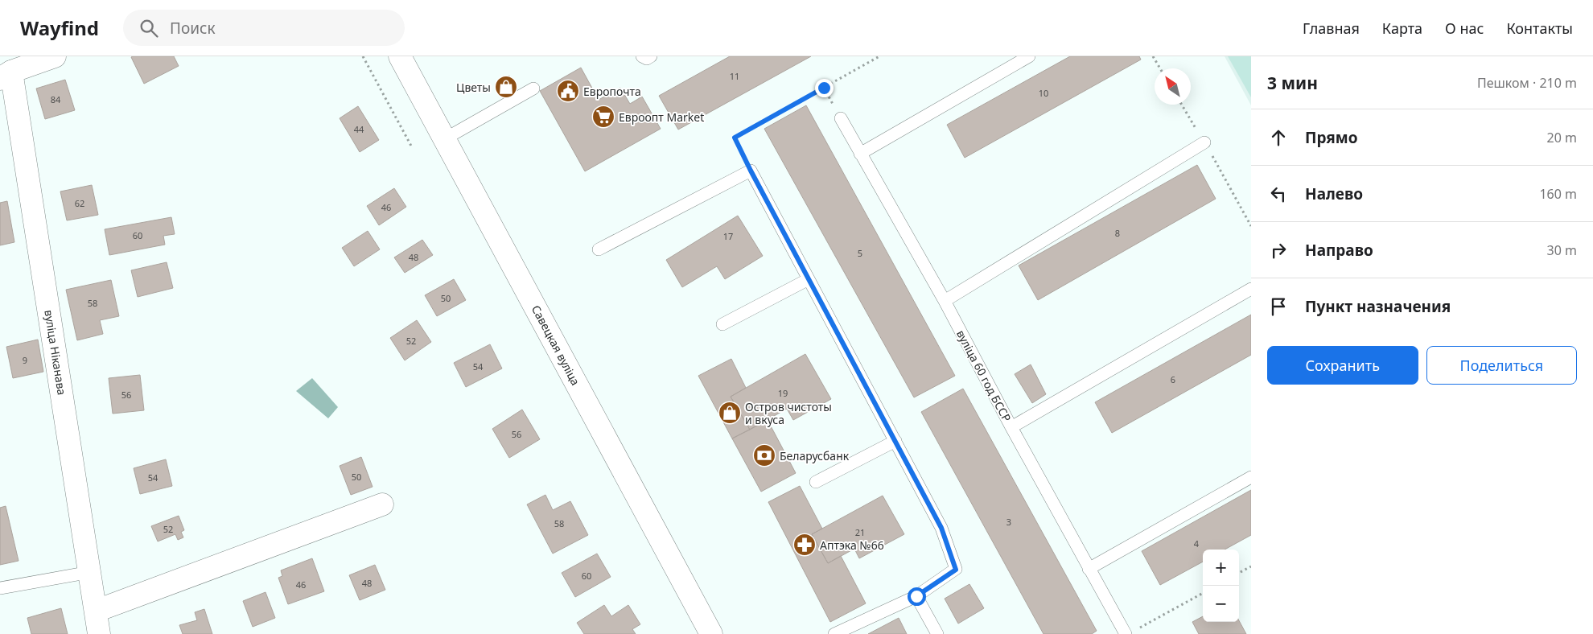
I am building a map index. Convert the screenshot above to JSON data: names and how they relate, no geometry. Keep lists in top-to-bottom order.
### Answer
{
  "streets": {
    "street": ["Савецкая вуліца", "вуліца Ніканава"],
    "lane": ["вуліца 60 год БССР"]
  },
  "places": {
    "shop": ["Цветы", "Остров чистоты и вкуса"],
    "public building": ["Европочта"],
    "supermarket": ["Евроопт Market"],
    "bank": ["Беларусбанк"],
    "pharmacy": ["Аптэка №66"]
  },
  "house_numbers": [
    "11",
    "10",
    "84",
    "44",
    "62",
    "46",
    "8",
    "60",
    "17",
    "5",
    "48",
    "50",
    "58",
    "52",
    "9",
    "54",
    "6",
    "19",
    "56",
    "56",
    "50",
    "54",
    "3",
    "58",
    "52",
    "21",
    "4",
    "60",
    "48",
    "46"
  ],
  "north": "top left",
  "page": {
    "header": "Wayfind",
    "search": "Поиск",
    "nav": [
      "Главная",
      "Карта",
      "О нас",
      "Контакты"
    ],
    "heading": ["3 мин", "Пешком · 210 m"],
    "list": [
      ["Прямо", "20 m"],
      ["Налево", "160 m"],
      ["Направо", "30 m"],
      "Пункт назначения"
    ],
    "buttons": ["Сохранить", "Поделиться"],
    "map_buttons": ["+", "−"]
  }
}
